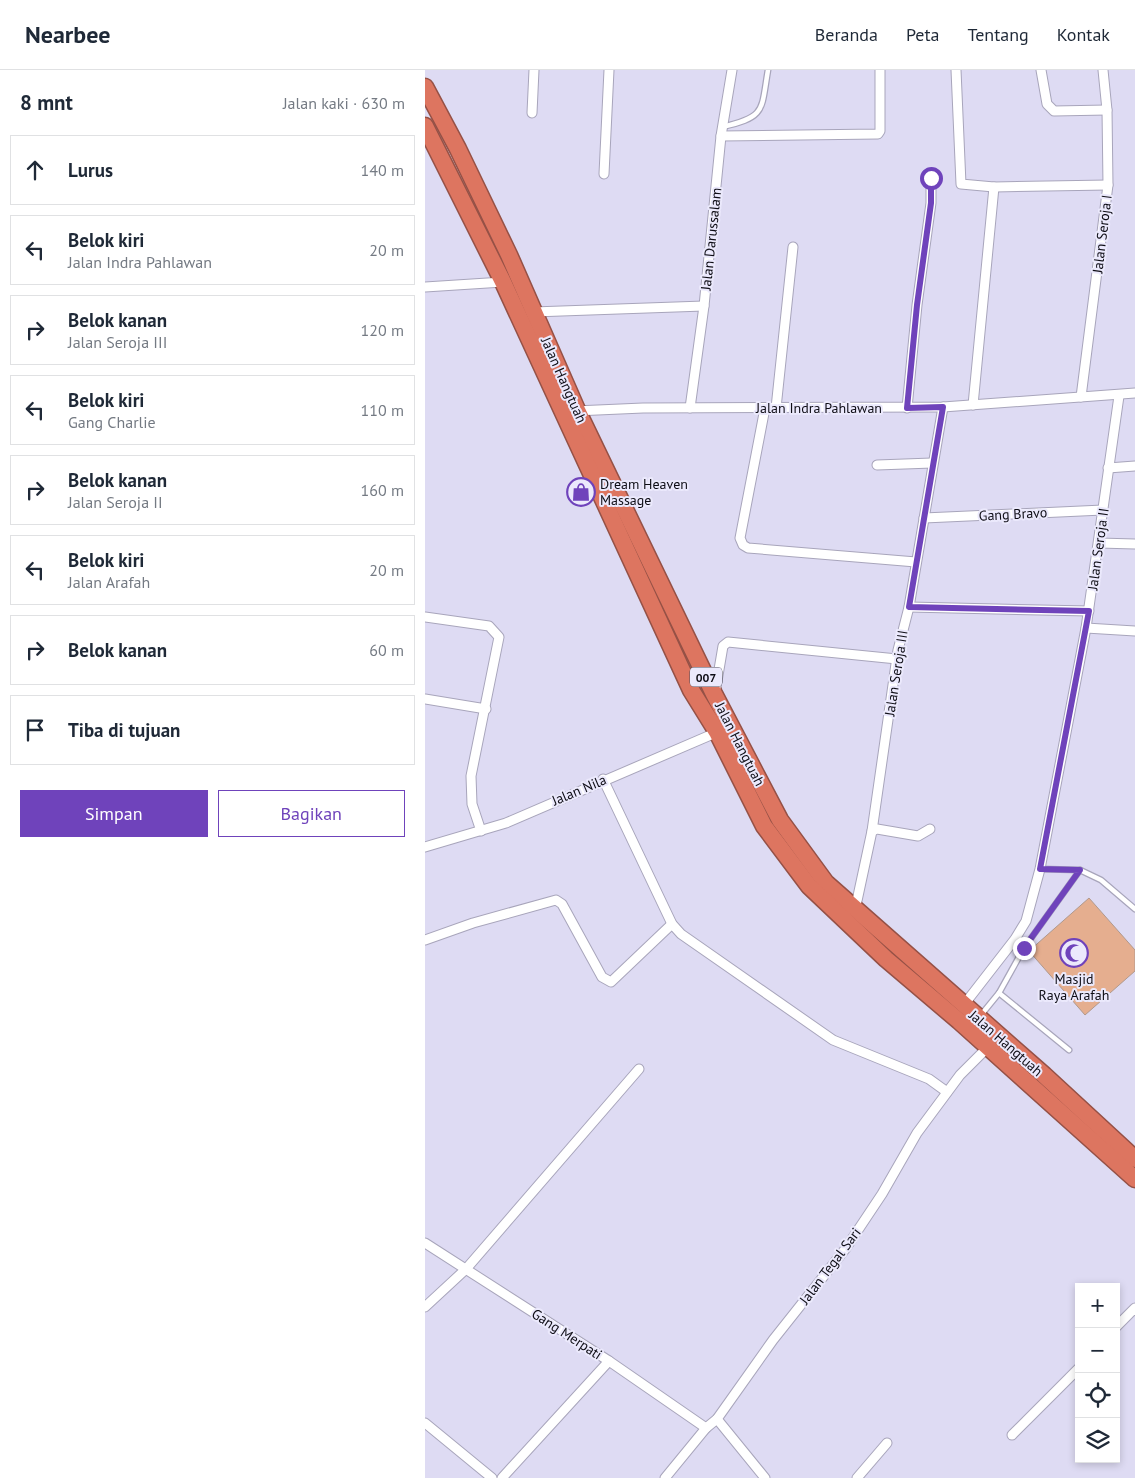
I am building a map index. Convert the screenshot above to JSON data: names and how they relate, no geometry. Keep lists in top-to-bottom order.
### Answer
{
  "streets": {
    "highway": ["Jalan Hangtuah", "007"],
    "street": [
      "Jalan Seroja I",
      "Jalan Darussalam",
      "Jalan Indra Pahlawan",
      "Gang Bravo",
      "Jalan Seroja II",
      "Jalan Seroja III",
      "Jalan Nila",
      "Jalan Tegal Sari",
      "Gang Merpati"
    ]
  },
  "crossings": [
    ["Jalan Seroja I", "Jalan Indra Pahlawan"],
    ["Jalan Darussalam", "Jalan Indra Pahlawan"],
    ["Jalan Hangtuah", "Jalan Indra Pahlawan"],
    ["Jalan Hangtuah", "Jalan Seroja II"],
    ["Jalan Hangtuah", "Jalan Seroja III"],
    ["Jalan Hangtuah", "Jalan Nila"],
    ["Jalan Hangtuah", "Jalan Tegal Sari"],
    ["Jalan Indra Pahlawan", "Jalan Seroja II"],
    ["Jalan Indra Pahlawan", "Jalan Seroja III"],
    ["Gang Bravo", "Jalan Seroja II"],
    ["Gang Bravo", "Jalan Seroja III"],
    ["Jalan Tegal Sari", "Gang Merpati"]
  ],
  "places": {
    "shop": ["Dream Heaven Massage"],
    "mosque": ["Masjid Raya Arafah"]
  },
  "page": {
    "header": "Nearbee",
    "nav": [
      "Beranda",
      "Peta",
      "Tentang",
      "Kontak"
    ],
    "heading": ["8 mnt", "Jalan kaki · 630 m"],
    "list": [
      ["Lurus", "140 m"],
      ["Belok kiri", "Jalan Indra Pahlawan", "20 m"],
      ["Belok kanan", "Jalan Seroja III", "120 m"],
      ["Belok kiri", "Gang Charlie", "110 m"],
      ["Belok kanan", "Jalan Seroja II", "160 m"],
      ["Belok kiri", "Jalan Arafah", "20 m"],
      ["Belok kanan", "60 m"],
      "Tiba di tujuan"
    ],
    "buttons": ["Simpan", "Bagikan"],
    "map_buttons": ["+", "−"]
  }
}
